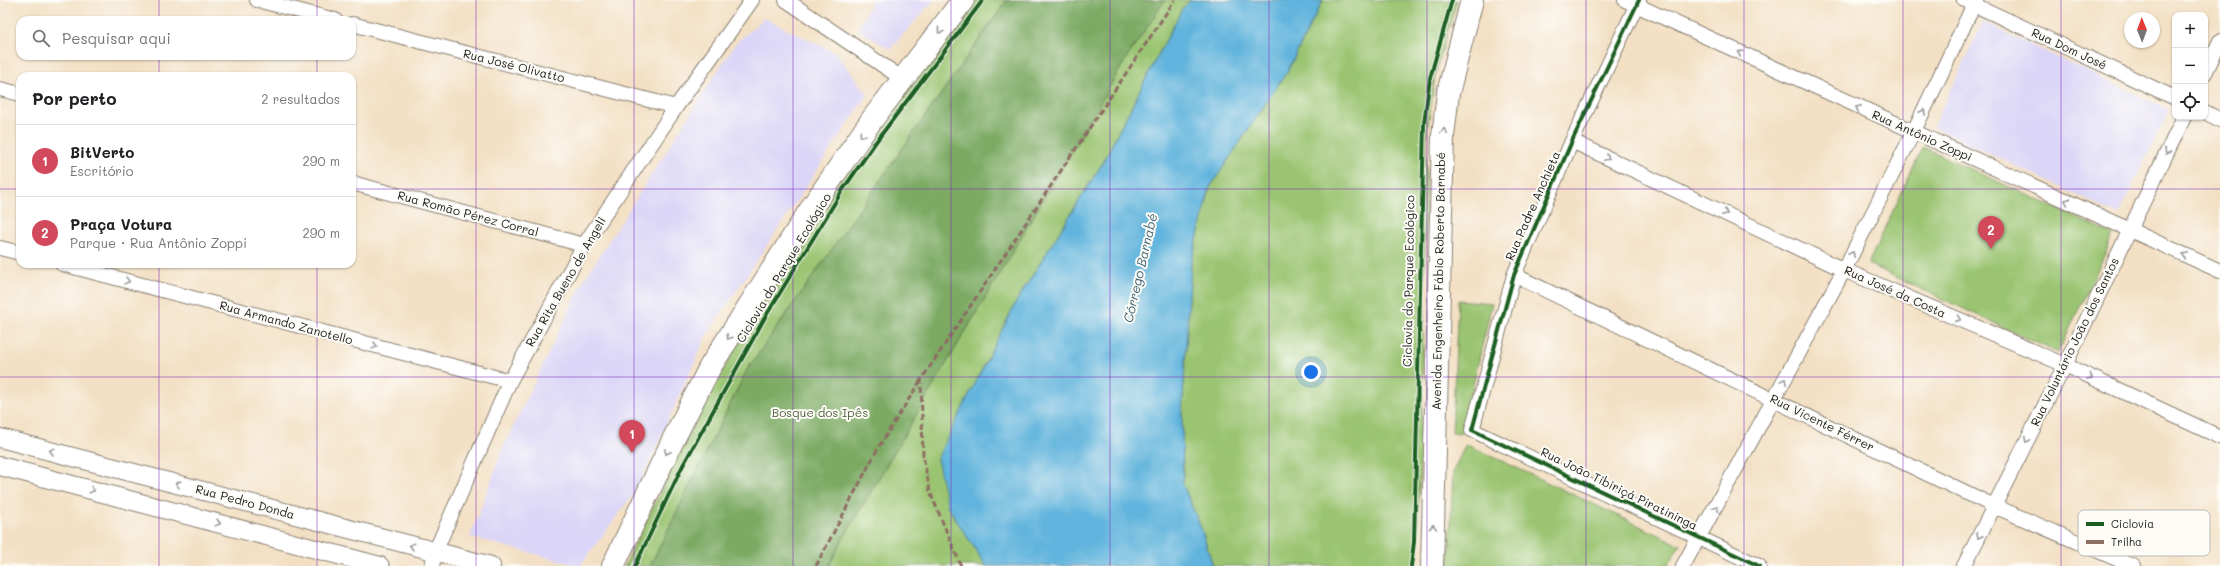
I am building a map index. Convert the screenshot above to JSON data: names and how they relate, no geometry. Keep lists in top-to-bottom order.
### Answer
{
  "streets": {
    "main road": ["Avenida Engenheiro Fábio Roberto Barnabé"],
    "street": [
      "Rua Dom José",
      "Rua José Olivatto",
      "Rua Antônio Zoppi",
      "Rua Padre Anchieta",
      "Rua Romão Pérez Corral",
      "Rua Rita Bueno de Angeli",
      "Rua José da Costa",
      "Rua Armando Zanotello",
      "Rua Voluntário João dos Santos",
      "Rua Vicente Férrer",
      "Rua João Tibiriçá Piratininga",
      "Rua Pedro Donda"
    ],
    "cycle path": ["Ciclovia do Parque Ecológico"]
  },
  "crossings": [
    ["Rua José Olivatto", "Rua Rita Bueno de Angeli"],
    ["Rua Antônio Zoppi", "Rua Padre Anchieta"],
    ["Rua Antônio Zoppi", "Rua Voluntário João dos Santos"],
    ["Rua Padre Anchieta", "Rua José da Costa"],
    ["Rua Padre Anchieta", "Rua Vicente Férrer"],
    ["Rua Padre Anchieta", "Rua João Tibiriçá Piratininga"],
    ["Rua Romão Pérez Corral", "Rua Rita Bueno de Angeli"],
    ["Rua Rita Bueno de Angeli", "Rua Armando Zanotello"],
    ["Rua Rita Bueno de Angeli", "Rua Pedro Donda"],
    ["Rua José da Costa", "Rua Voluntário João dos Santos"],
    ["Rua Voluntário João dos Santos", "Rua Vicente Férrer"]
  ],
  "one_way": [
    "Rua Antônio Zoppi",
    "Avenida Engenheiro Fábio Roberto Barnabé",
    "Rua José da Costa",
    "Rua Armando Zanotello",
    "Rua Voluntário João dos Santos"
  ],
  "water": ["Córrego Barnabé"],
  "parks": ["Bosque dos Ipês"],
  "legend": ["Ciclovia", "Trilha"],
  "north": "top",
  "page": {
    "map_buttons": ["+", "−"],
    "search": "Pesquisar aqui",
    "heading": ["Por perto", "2 resultados"],
    "list": [
      {
        "mark": "1",
        "name": "BitVerto",
        "note": "Escritório",
        "value": "290 m"
      },
      {
        "mark": "2",
        "name": "Praça Votura",
        "note": "Parque · Rua Antônio Zoppi",
        "value": "290 m"
      }
    ],
    "pins": ["2", "1"]
  }
}
